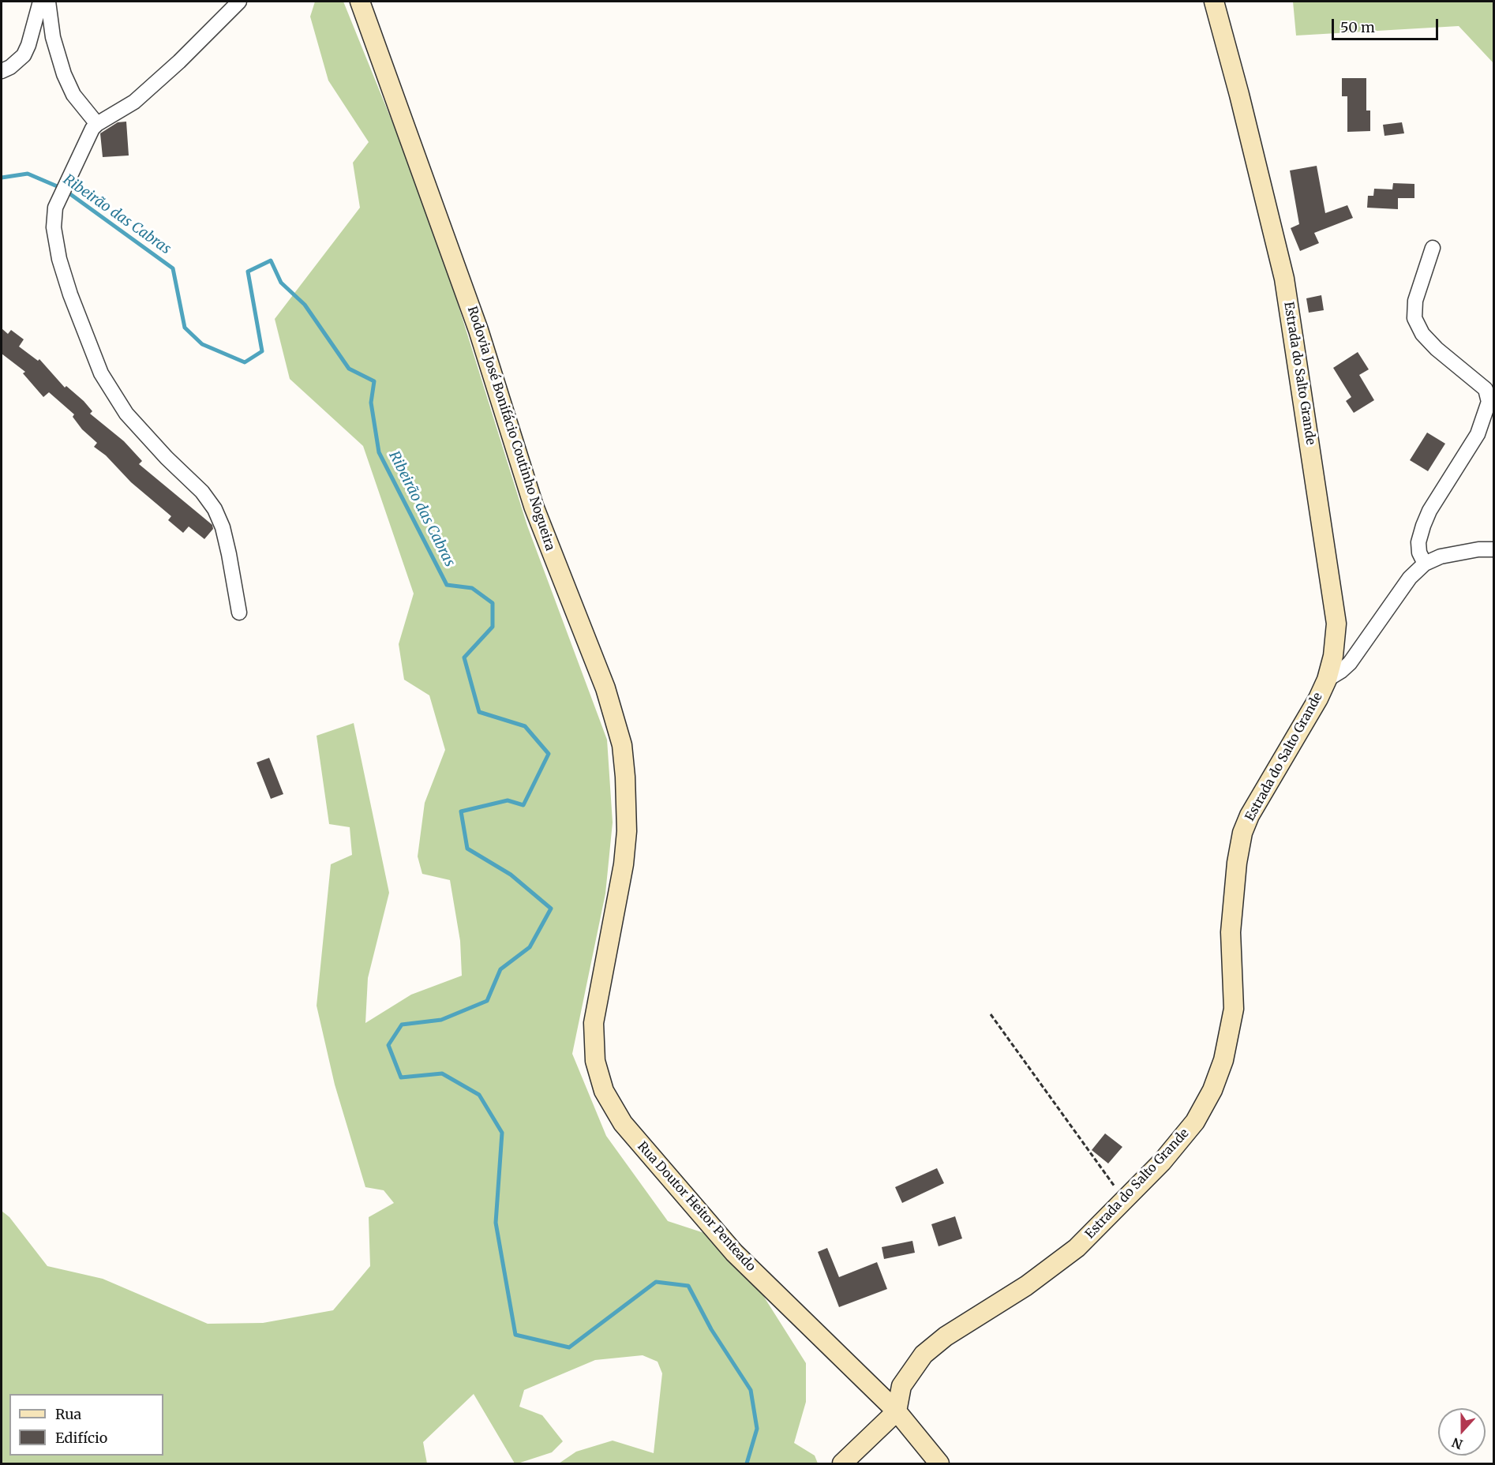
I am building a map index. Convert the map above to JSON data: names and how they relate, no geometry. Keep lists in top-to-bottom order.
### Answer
{
  "streets": {
    "street": ["Estrada do Salto Grande", "Rodovia José Bonifácio Coutinho Nogueira", "Rua Doutor Heitor Penteado"]
  },
  "crossings": [
    ["Estrada do Salto Grande", "Rua Doutor Heitor Penteado"],
    ["Rodovia José Bonifácio Coutinho Nogueira", "Rua Doutor Heitor Penteado"]
  ],
  "water": ["Ribeirão das Cabras"],
  "legend": ["Rua", "Edifício"],
  "scale_bar": "50 m",
  "north": "bottom"
}
